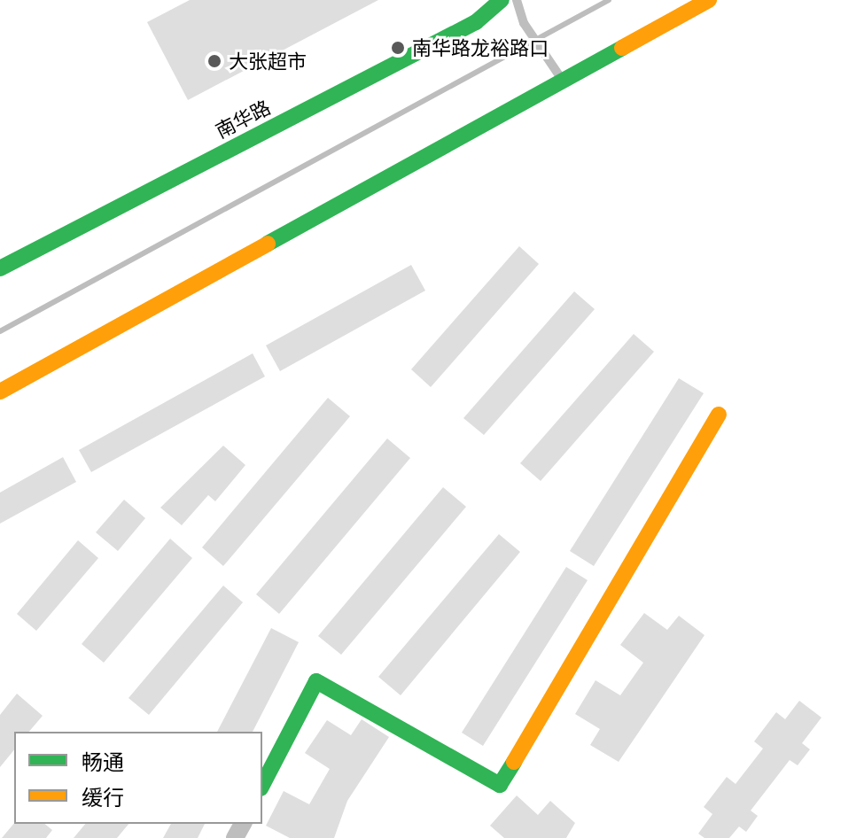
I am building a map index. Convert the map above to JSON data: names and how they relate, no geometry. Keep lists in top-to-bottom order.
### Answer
{
  "streets": {
    "street": ["南华路"]
  },
  "places": ["南华路龙裕路口", "大张超市"],
  "legend": ["畅通", "缓行"]
}
